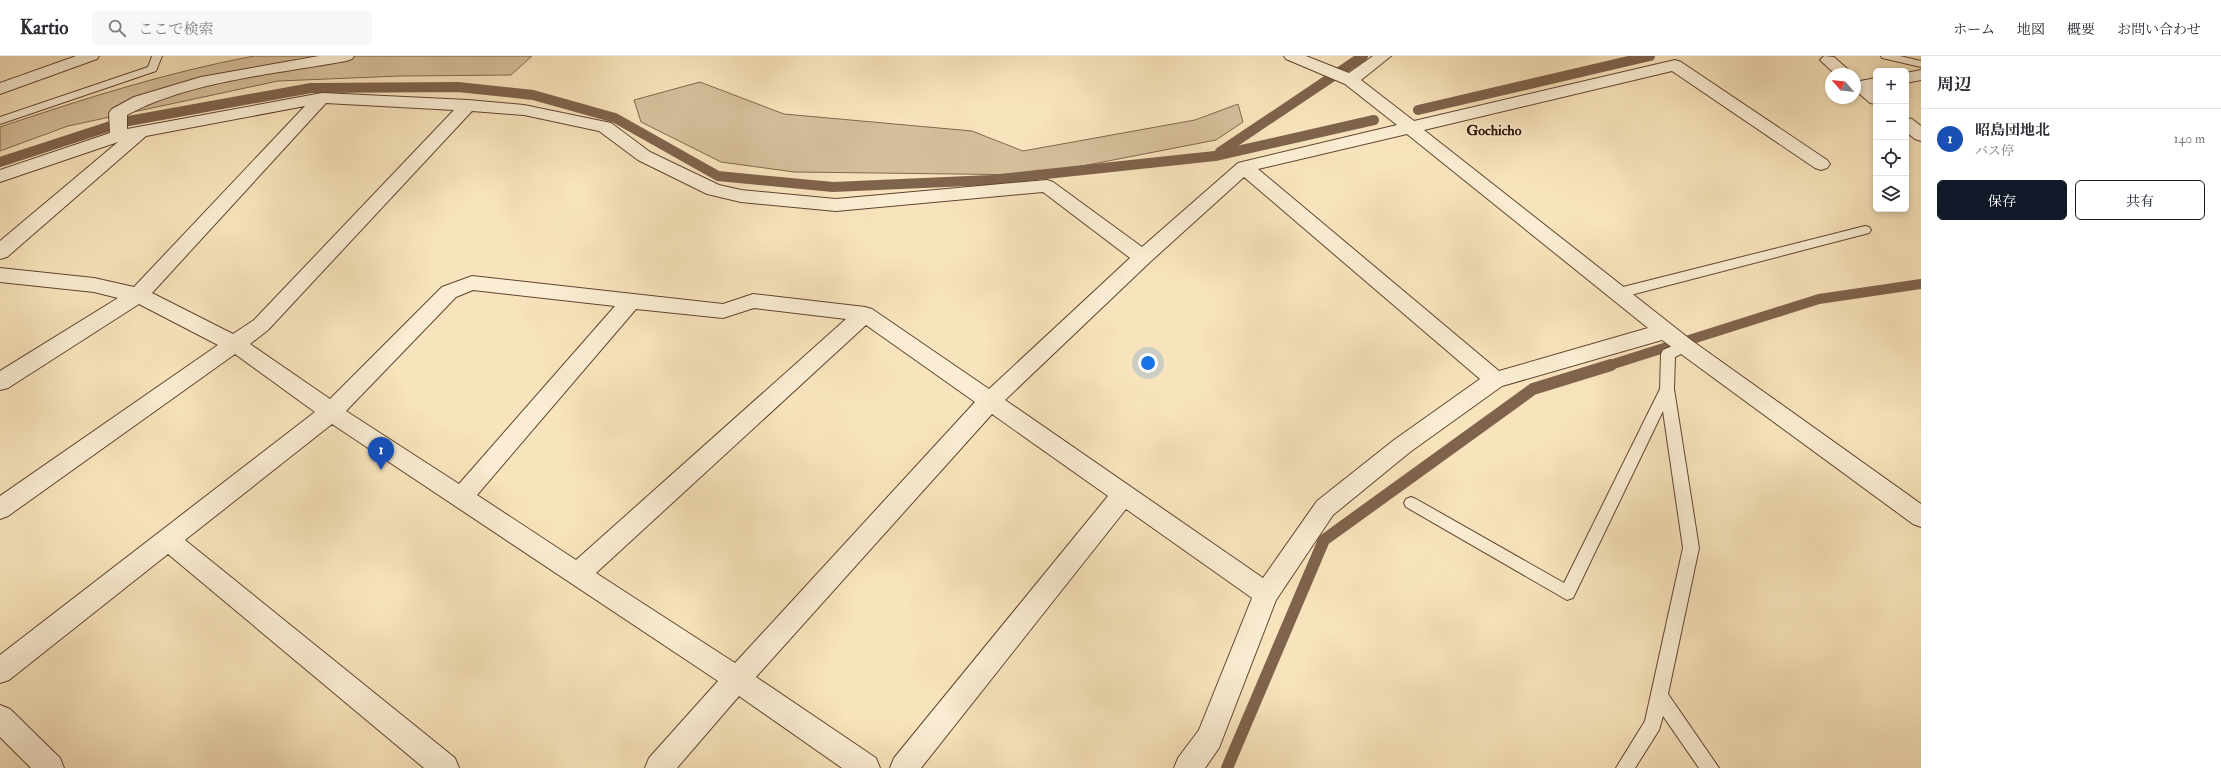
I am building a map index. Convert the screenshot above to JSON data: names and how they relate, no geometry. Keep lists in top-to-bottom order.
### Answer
{
  "districts": ["Gochicho"],
  "north": "top left",
  "page": {
    "header": "Kartio",
    "search": "ここで検索",
    "nav": [
      "ホーム",
      "地図",
      "概要",
      "お問い合わせ"
    ],
    "heading": "周辺",
    "map_buttons": ["+", "−"],
    "list": [
      {
        "mark": "1",
        "name": "昭島団地北",
        "note": "バス停",
        "value": "140 m"
      }
    ],
    "buttons": ["保存", "共有"],
    "pins": "1"
  }
}
